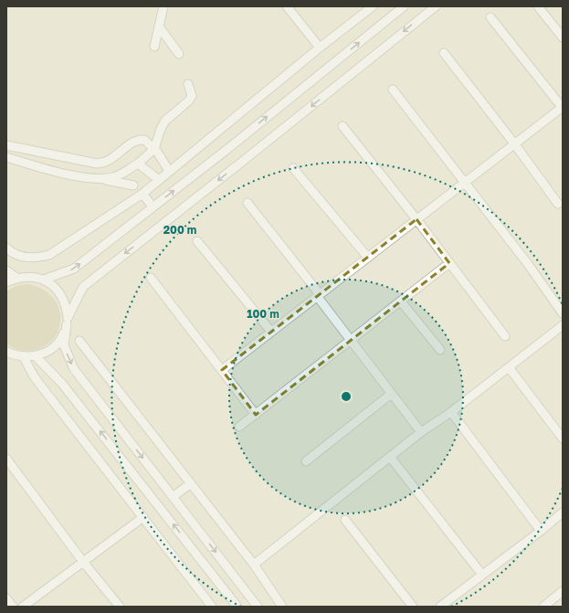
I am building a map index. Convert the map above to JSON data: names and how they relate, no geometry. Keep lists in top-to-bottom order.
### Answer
{
  "rings": ["200 m", "100 m"]
}
